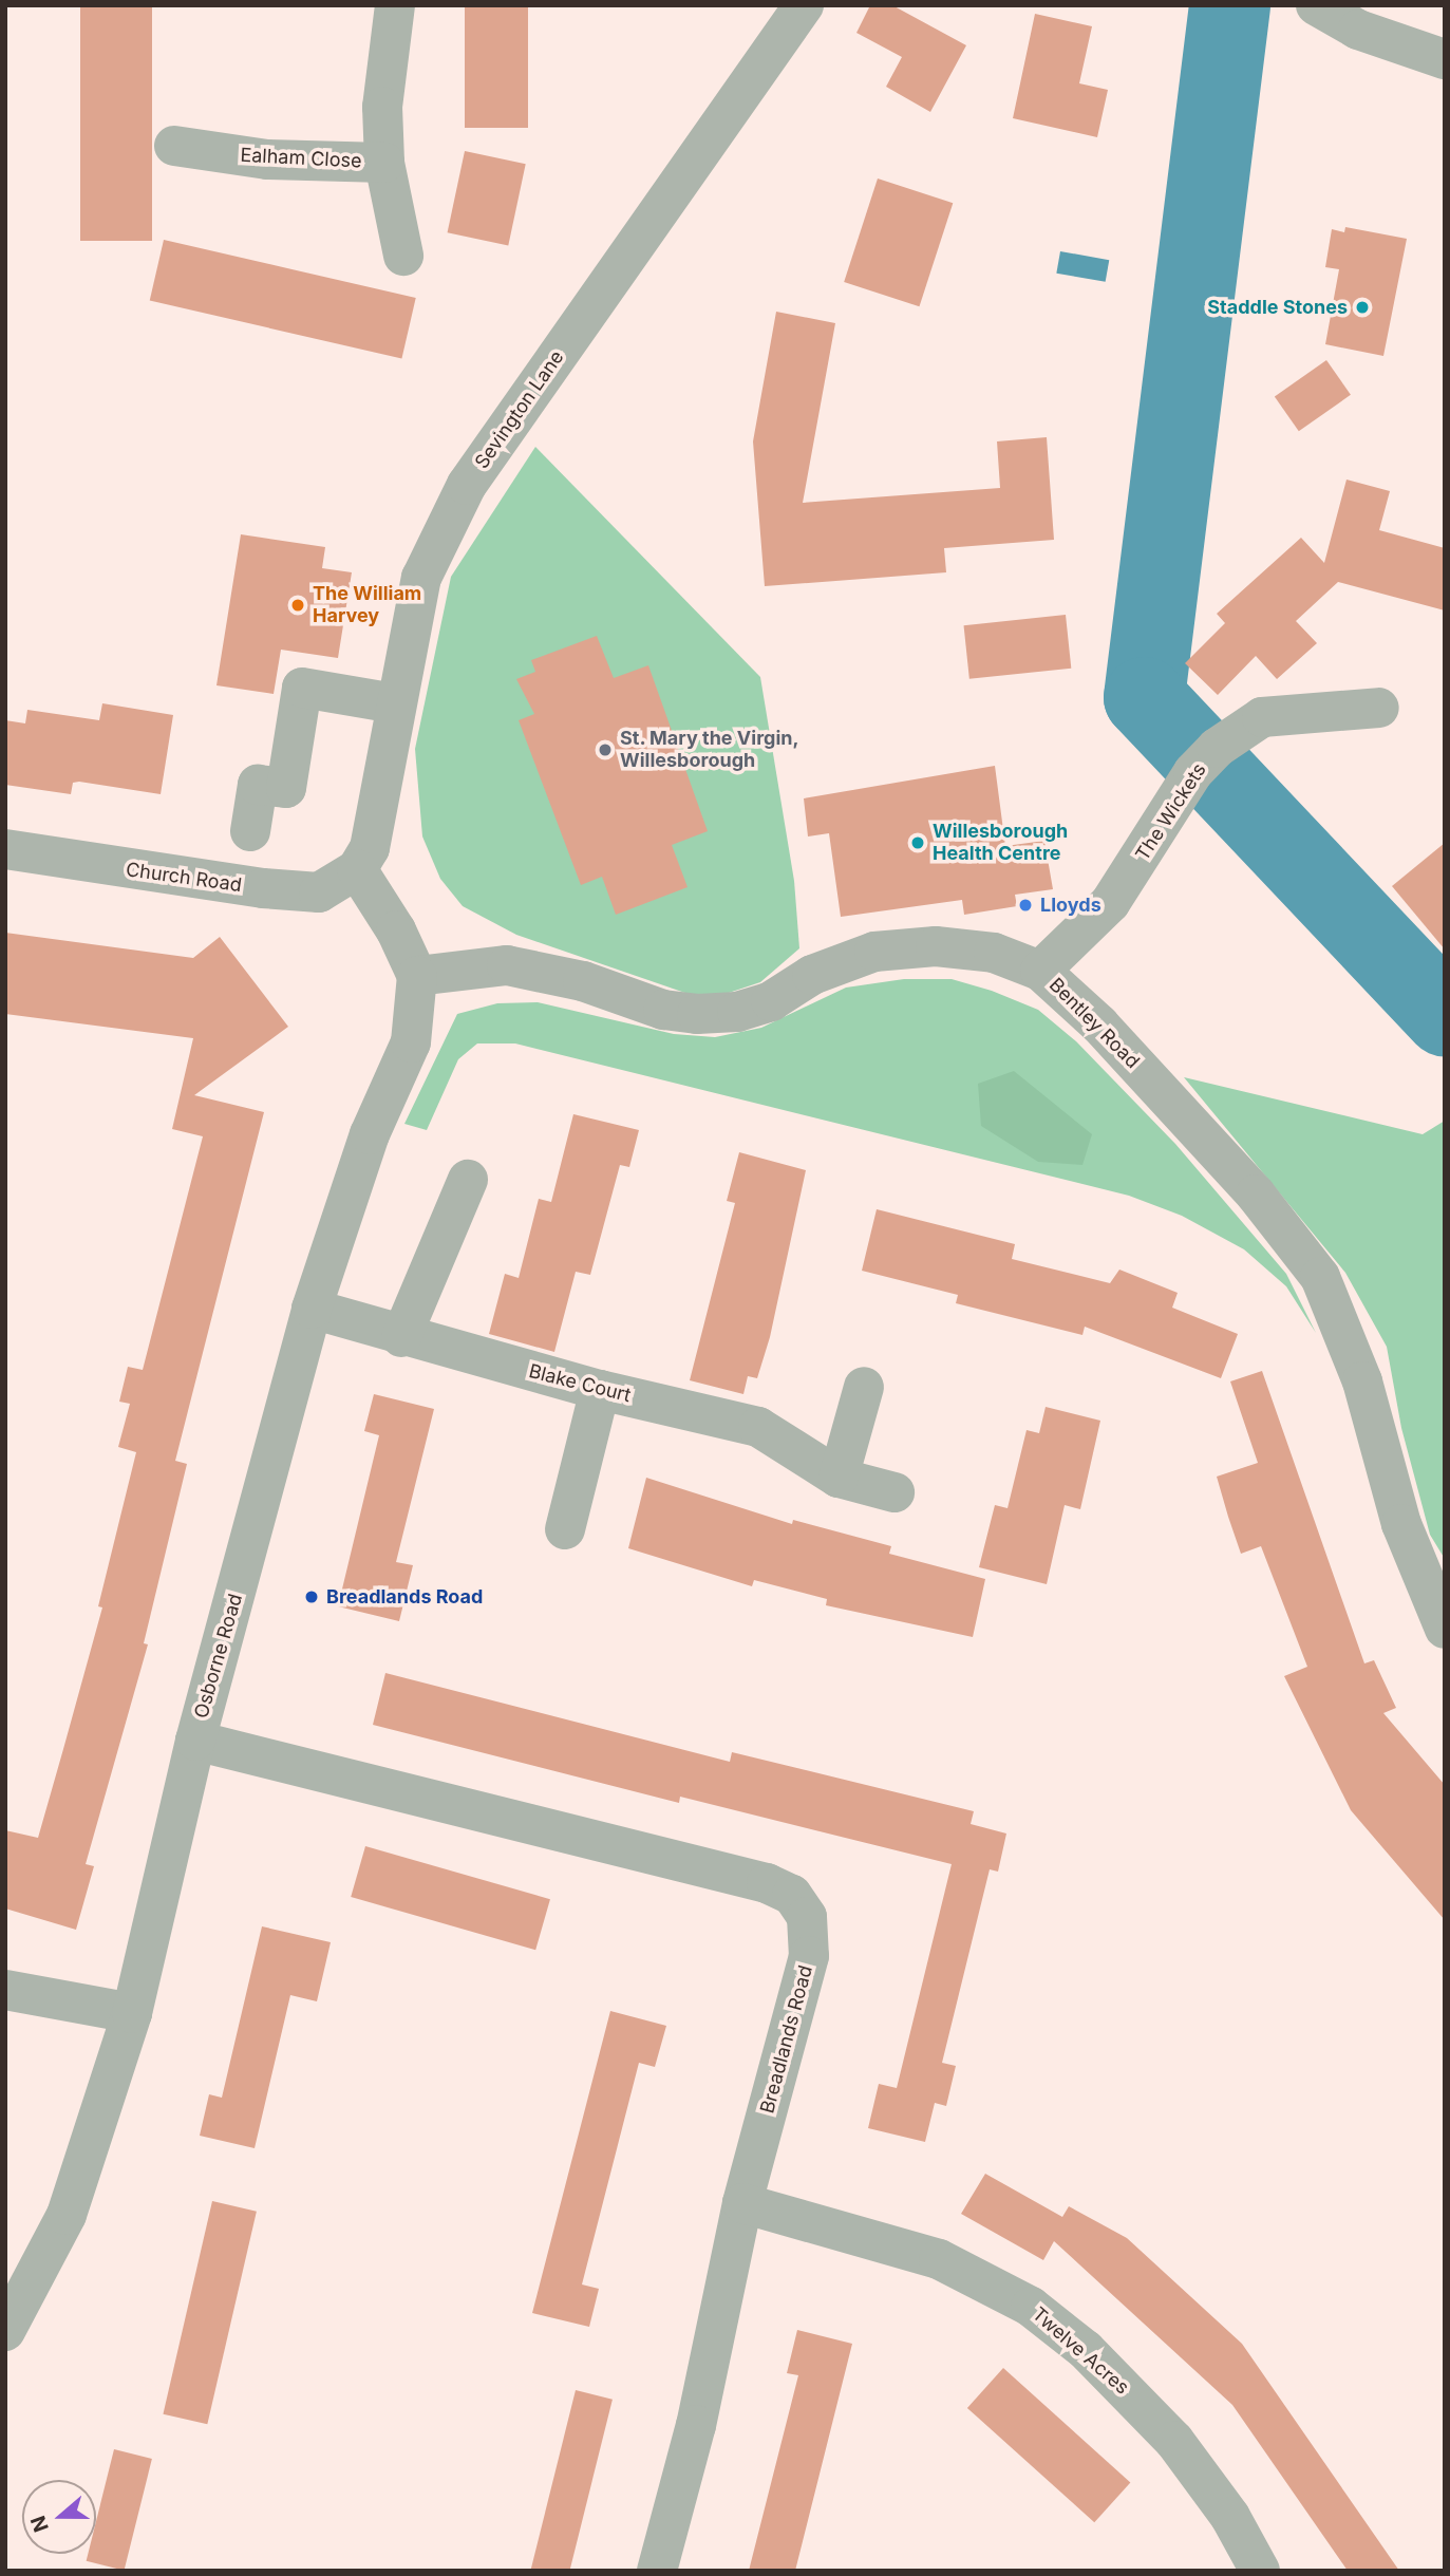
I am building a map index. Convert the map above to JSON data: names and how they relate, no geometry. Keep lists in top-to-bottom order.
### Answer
{
  "streets": {
    "street": [
      "Ealham Close",
      "Sevington Lane",
      "The Wickets",
      "Church Road",
      "Bentley Road",
      "Blake Court",
      "Osborne Road",
      "Breadlands Road",
      "Twelve Acres"
    ]
  },
  "crossings": [
    ["Sevington Lane", "Church Road"],
    ["The Wickets", "Bentley Road"],
    ["Bentley Road", "Osborne Road"],
    ["Blake Court", "Osborne Road"],
    ["Osborne Road", "Breadlands Road"],
    ["Breadlands Road", "Twelve Acres"]
  ],
  "places": [
    "Staddle Stones",
    "The William Harvey",
    "St. Mary the Virgin, Willesborough",
    "Willesborough Health Centre",
    "Lloyds",
    "Breadlands Road"
  ],
  "north": "left"
}
